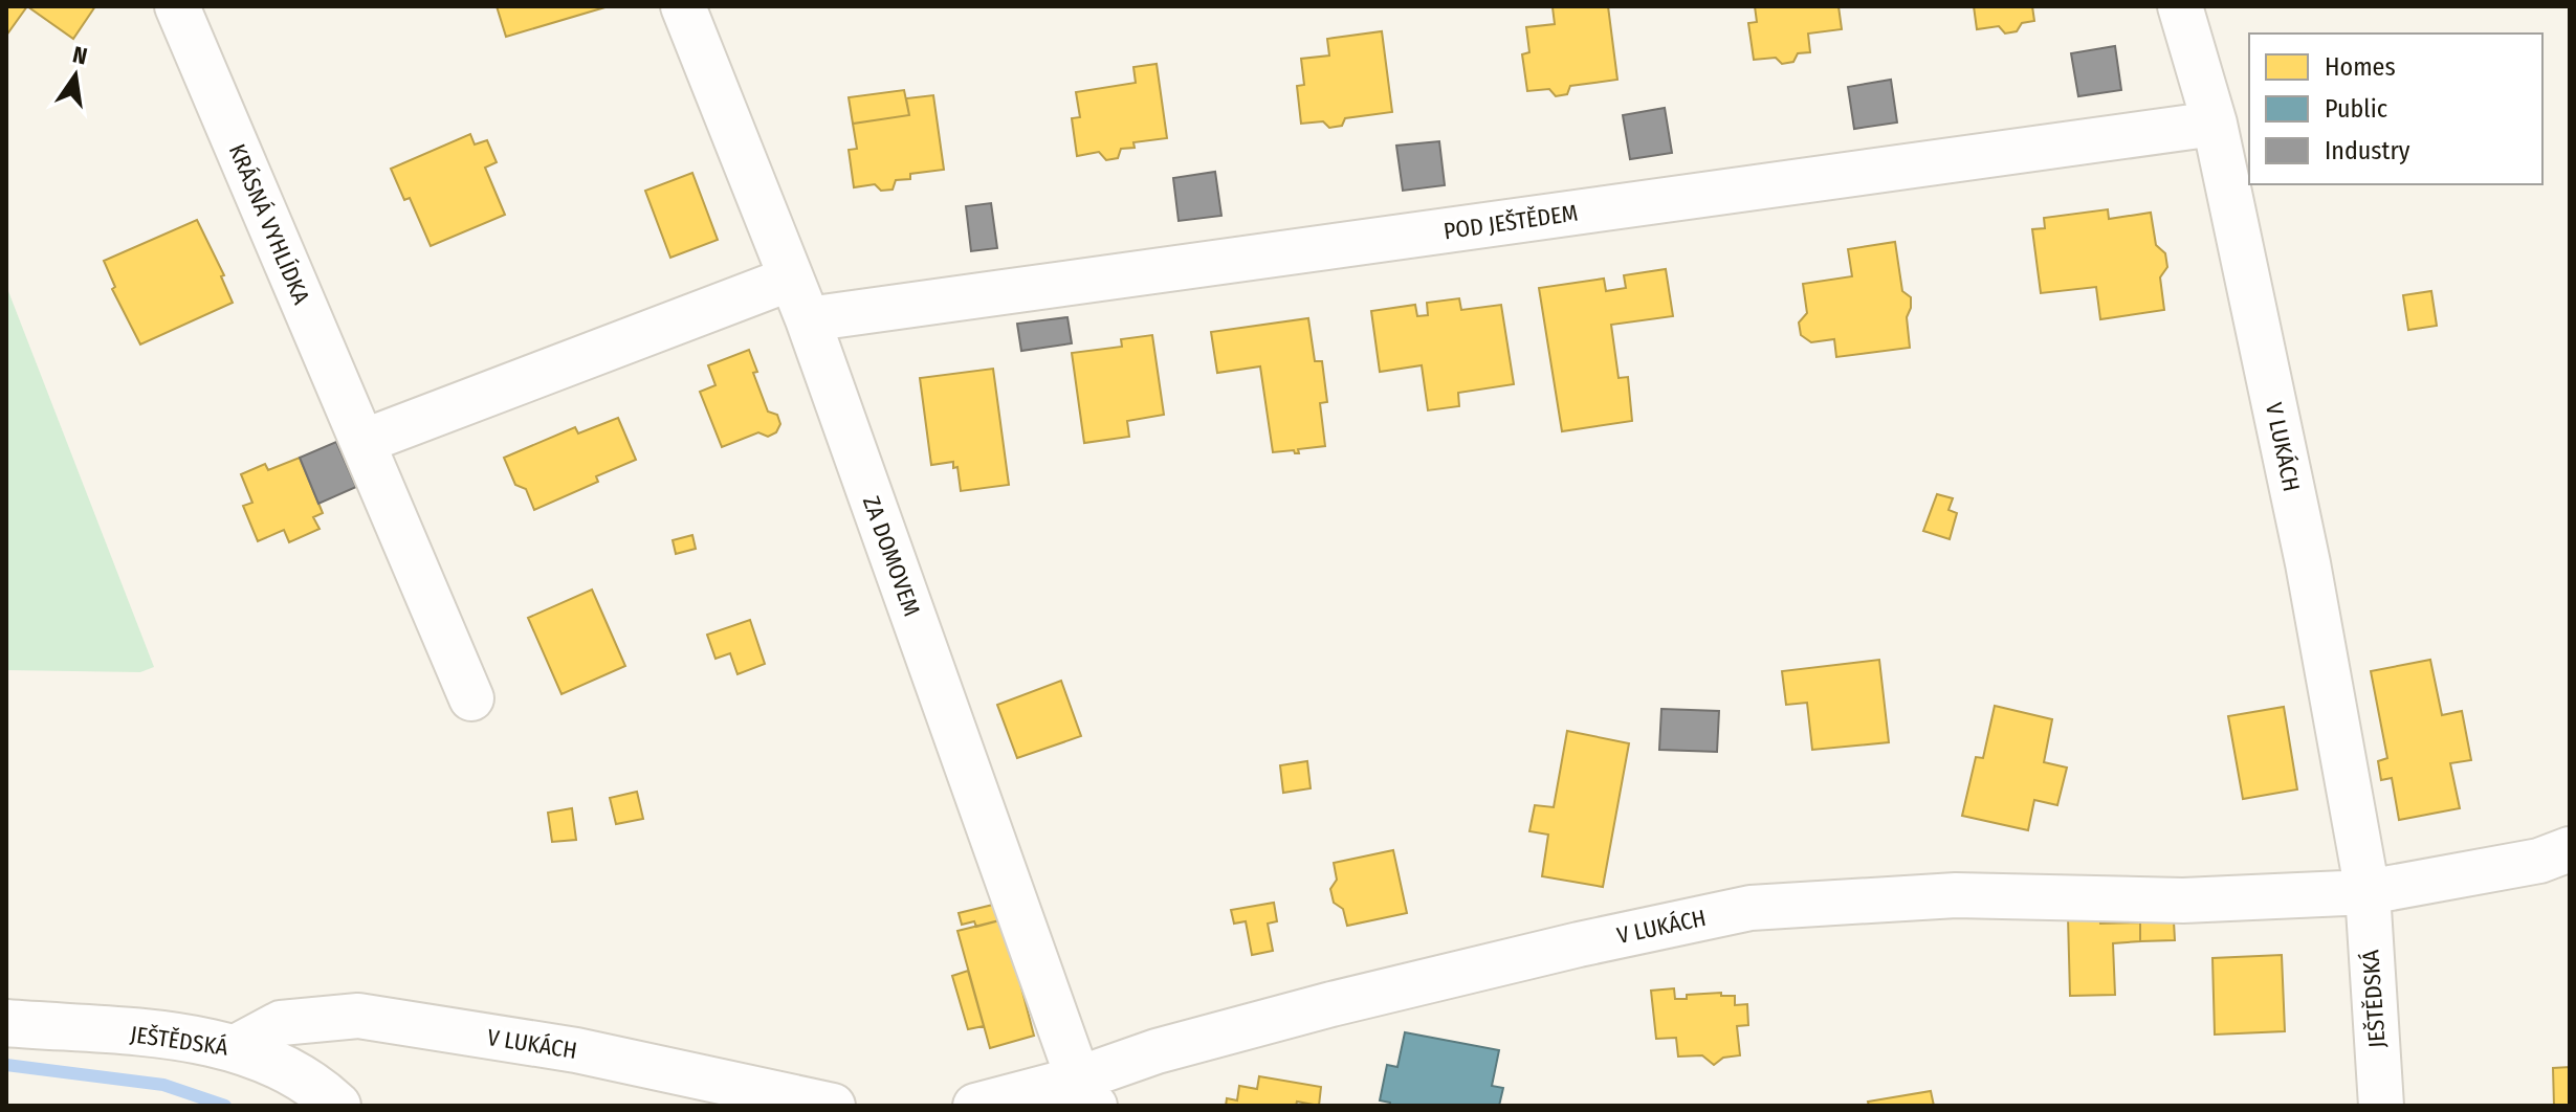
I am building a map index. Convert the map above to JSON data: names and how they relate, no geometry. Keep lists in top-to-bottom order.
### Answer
{
  "streets": {
    "street": [
      "POD JEŠTĚDEM",
      "KRÁSNÁ VYHLÍDKA",
      "V LUKÁCH",
      "ZA DOMOVEM",
      "JEŠTĚDSKÁ"
    ]
  },
  "crossings": [
    ["POD JEŠTĚDEM", "V LUKÁCH"],
    ["POD JEŠTĚDEM", "ZA DOMOVEM"],
    ["V LUKÁCH", "ZA DOMOVEM"],
    ["V LUKÁCH", "JEŠTĚDSKÁ"]
  ],
  "legend": ["Homes", "Public", "Industry"],
  "north": "top"
}
